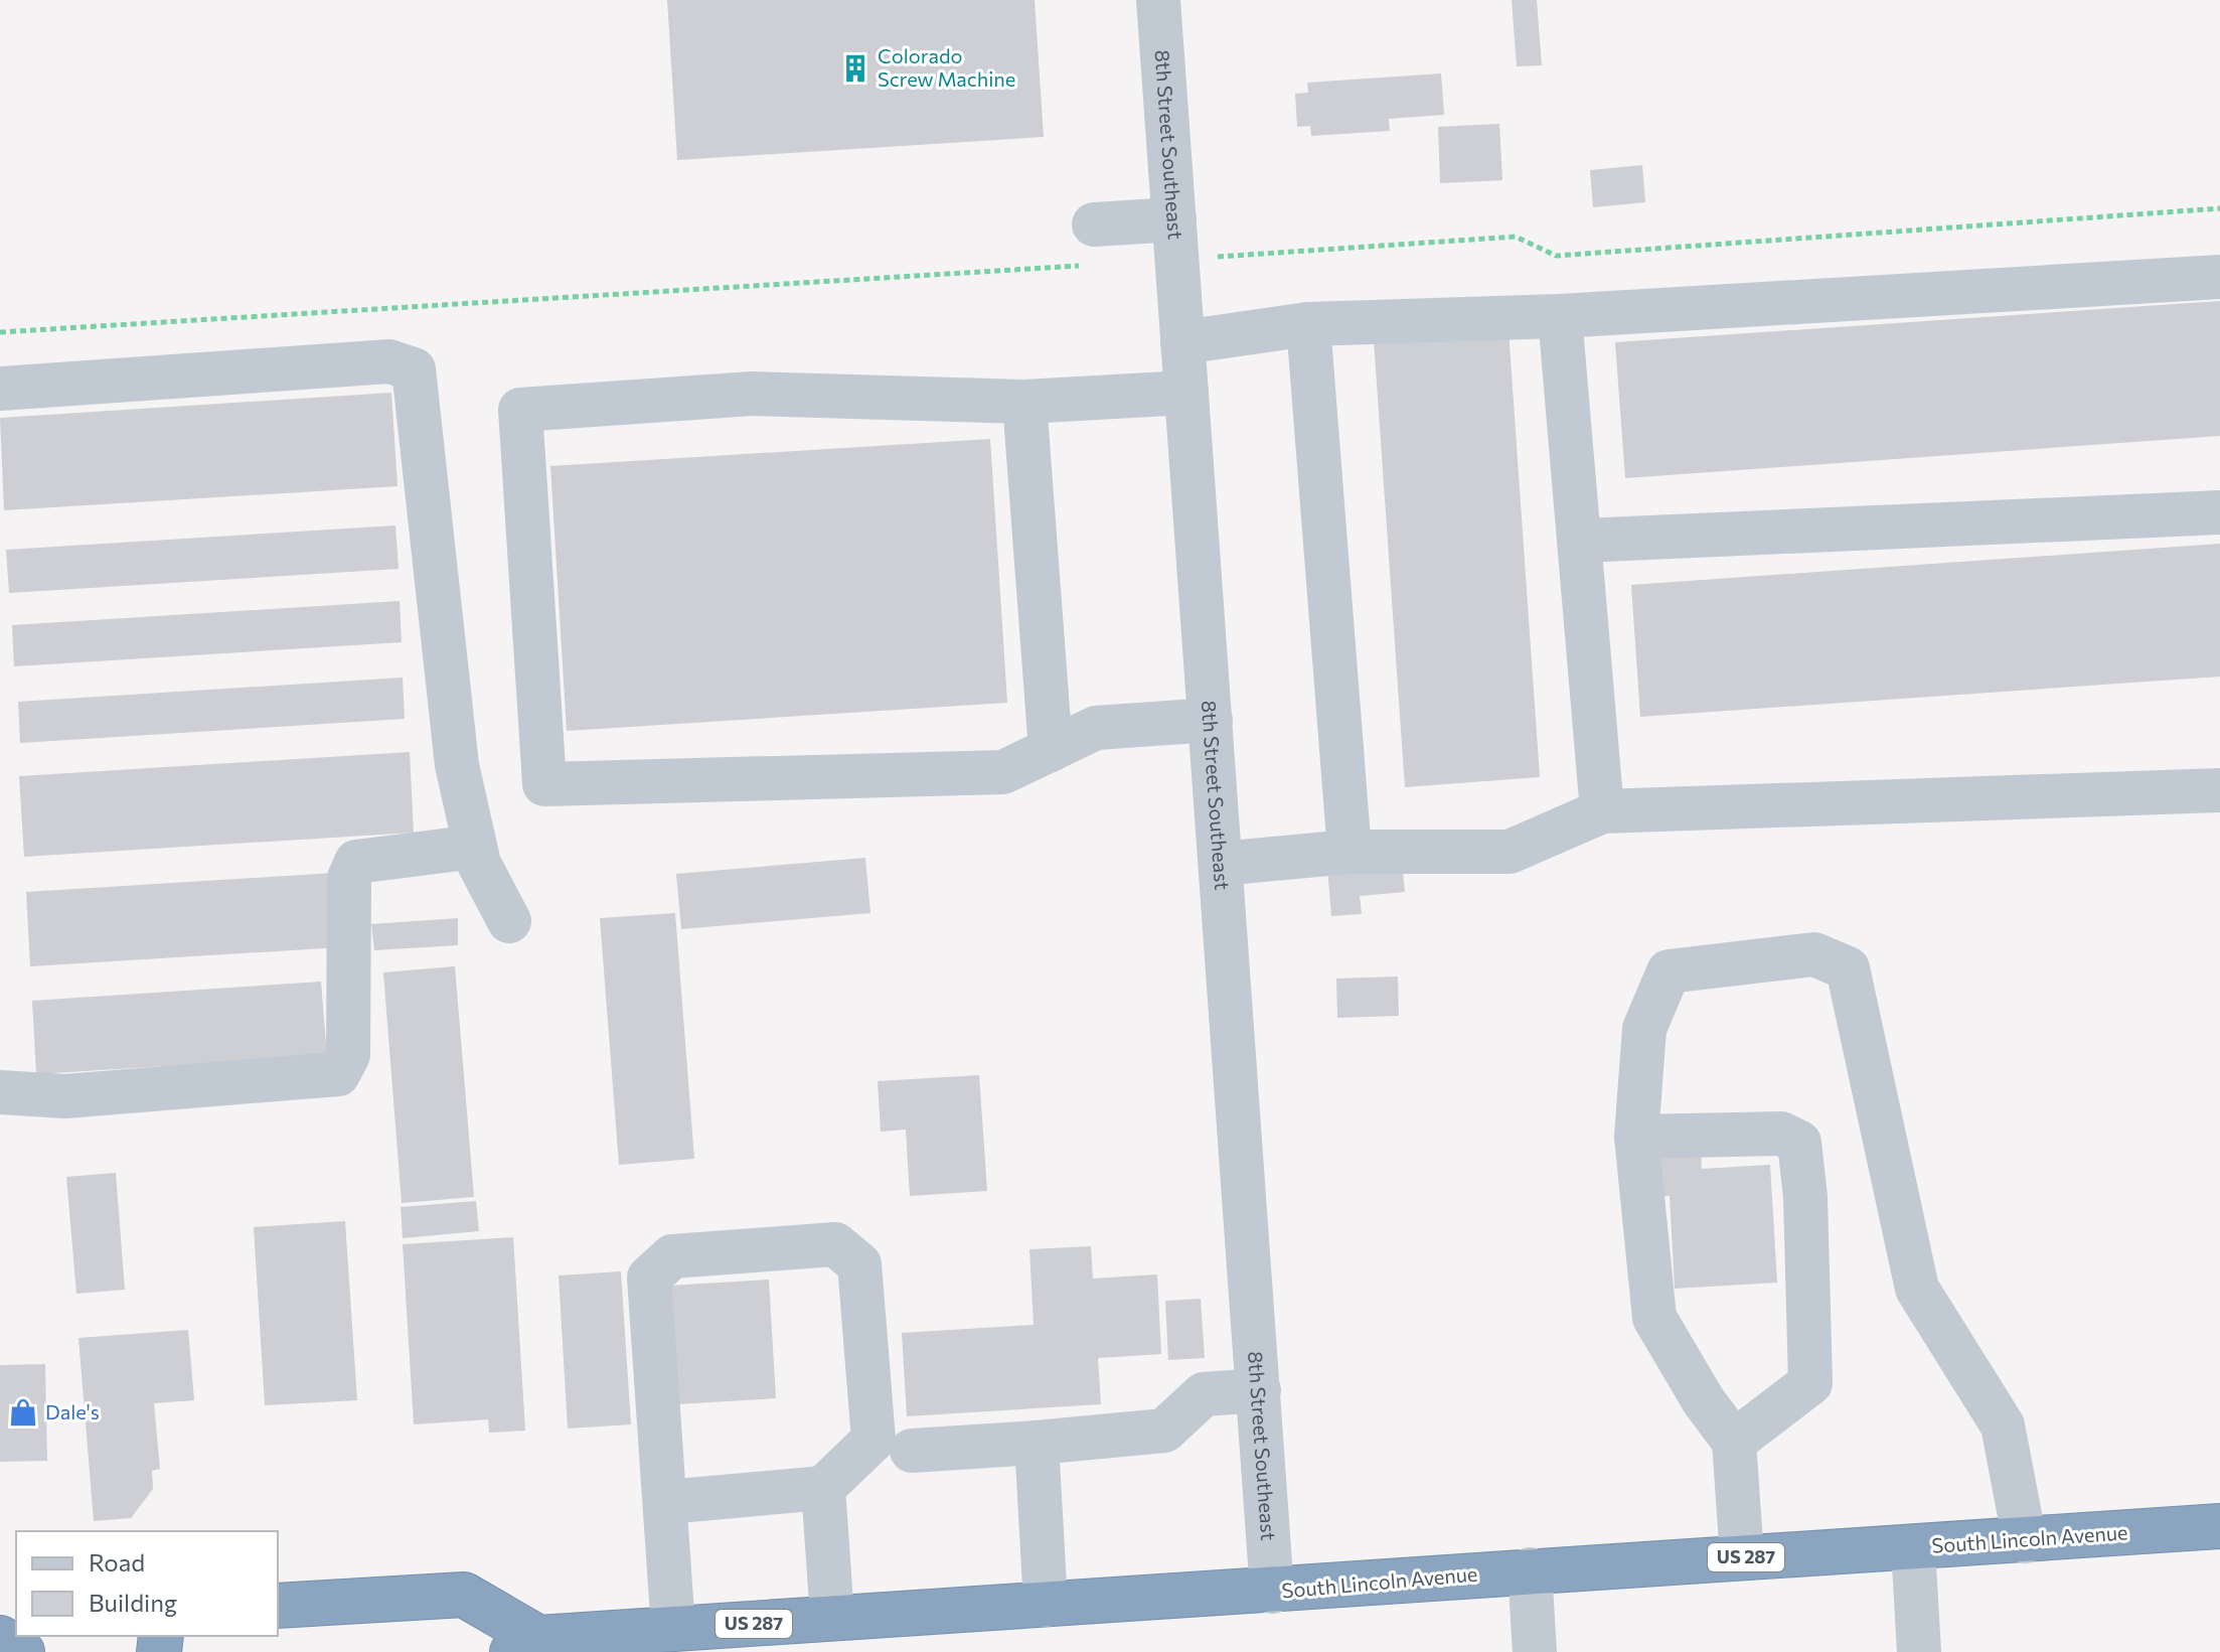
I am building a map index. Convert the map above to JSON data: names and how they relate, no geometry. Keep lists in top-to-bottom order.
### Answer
{
  "streets": {
    "highway": ["South Lincoln Avenue", "US 287"],
    "street": ["8th Street Southeast"]
  },
  "crossings": [
    ["8th Street Southeast", "South Lincoln Avenue"]
  ],
  "places": {
    "building": ["Colorado Screw Machine"],
    "shop": ["Dale's"]
  },
  "legend": ["Road", "Building"]
}
